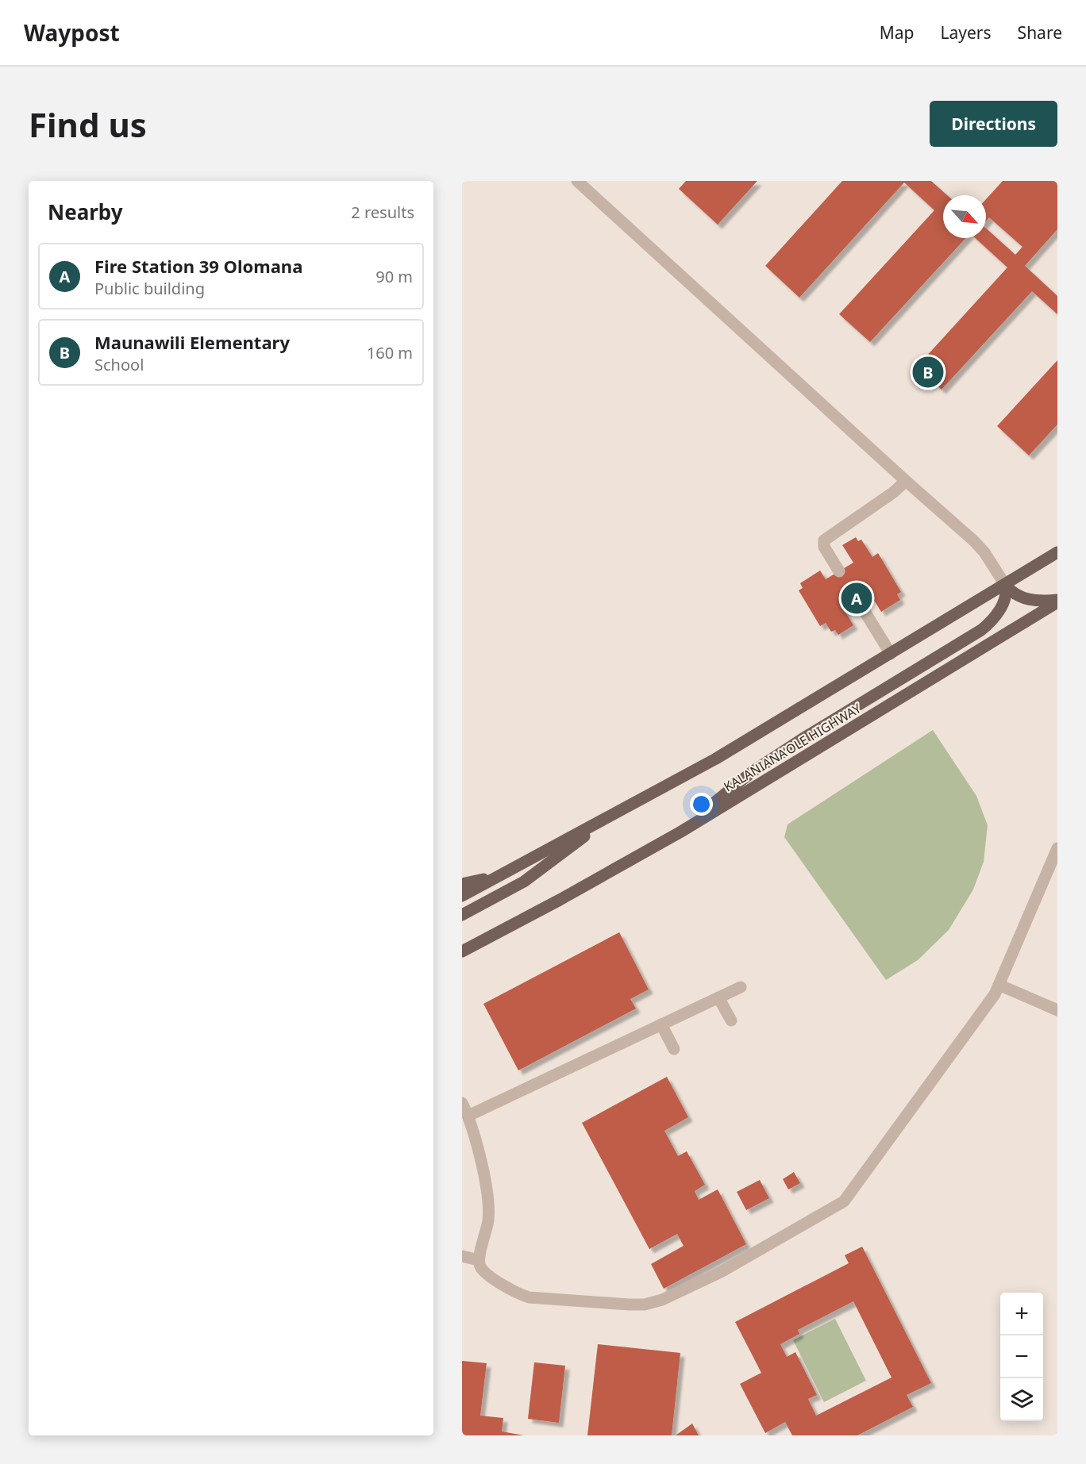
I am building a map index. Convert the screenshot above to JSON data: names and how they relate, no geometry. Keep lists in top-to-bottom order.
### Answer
{
  "streets": {
    "main road": ["KALANIANA’OLE HIGHWAY"]
  },
  "north": "bottom right",
  "page": {
    "header": "Waypost",
    "nav": ["Map", "Layers", "Share"],
    "buttons": "Directions",
    "title": "Find us",
    "heading": ["Nearby", "2 results"],
    "list": [
      {
        "mark": "A",
        "name": "Fire Station 39 Olomana",
        "note": "Public building",
        "value": "90 m"
      },
      {
        "mark": "B",
        "name": "Maunawili Elementary",
        "note": "School",
        "value": "160 m"
      }
    ],
    "pins": ["B", "A"],
    "map_buttons": ["+", "−"]
  }
}
